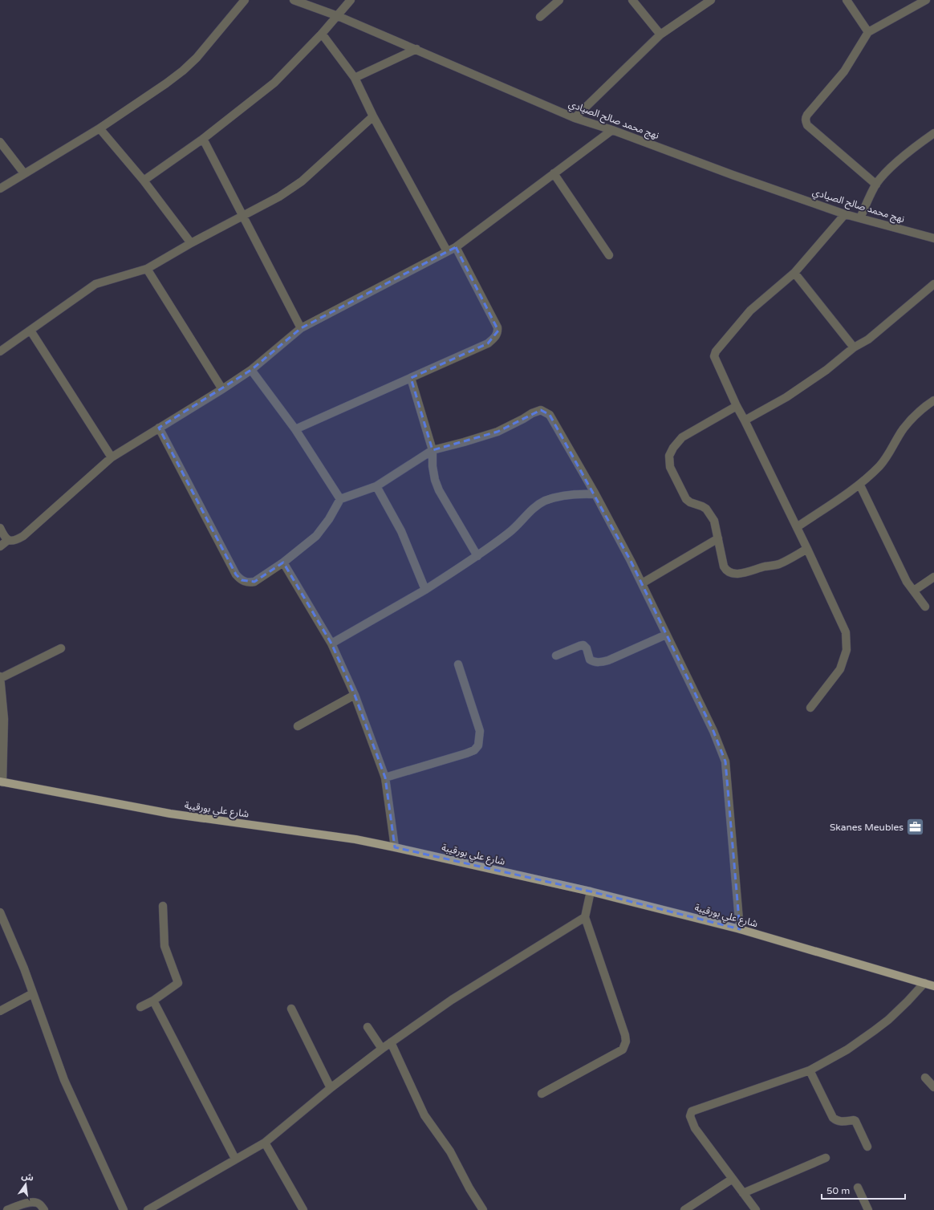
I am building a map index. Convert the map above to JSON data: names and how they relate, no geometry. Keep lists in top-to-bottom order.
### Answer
{
  "streets": {
    "main road": ["شارع علي بورقيبة"],
    "street": ["نهج محمد صالح الصيادي"]
  },
  "places": {
    "office": ["Skanes Meubles"]
  },
  "scale_bar": "50 m",
  "north": "top"
}
